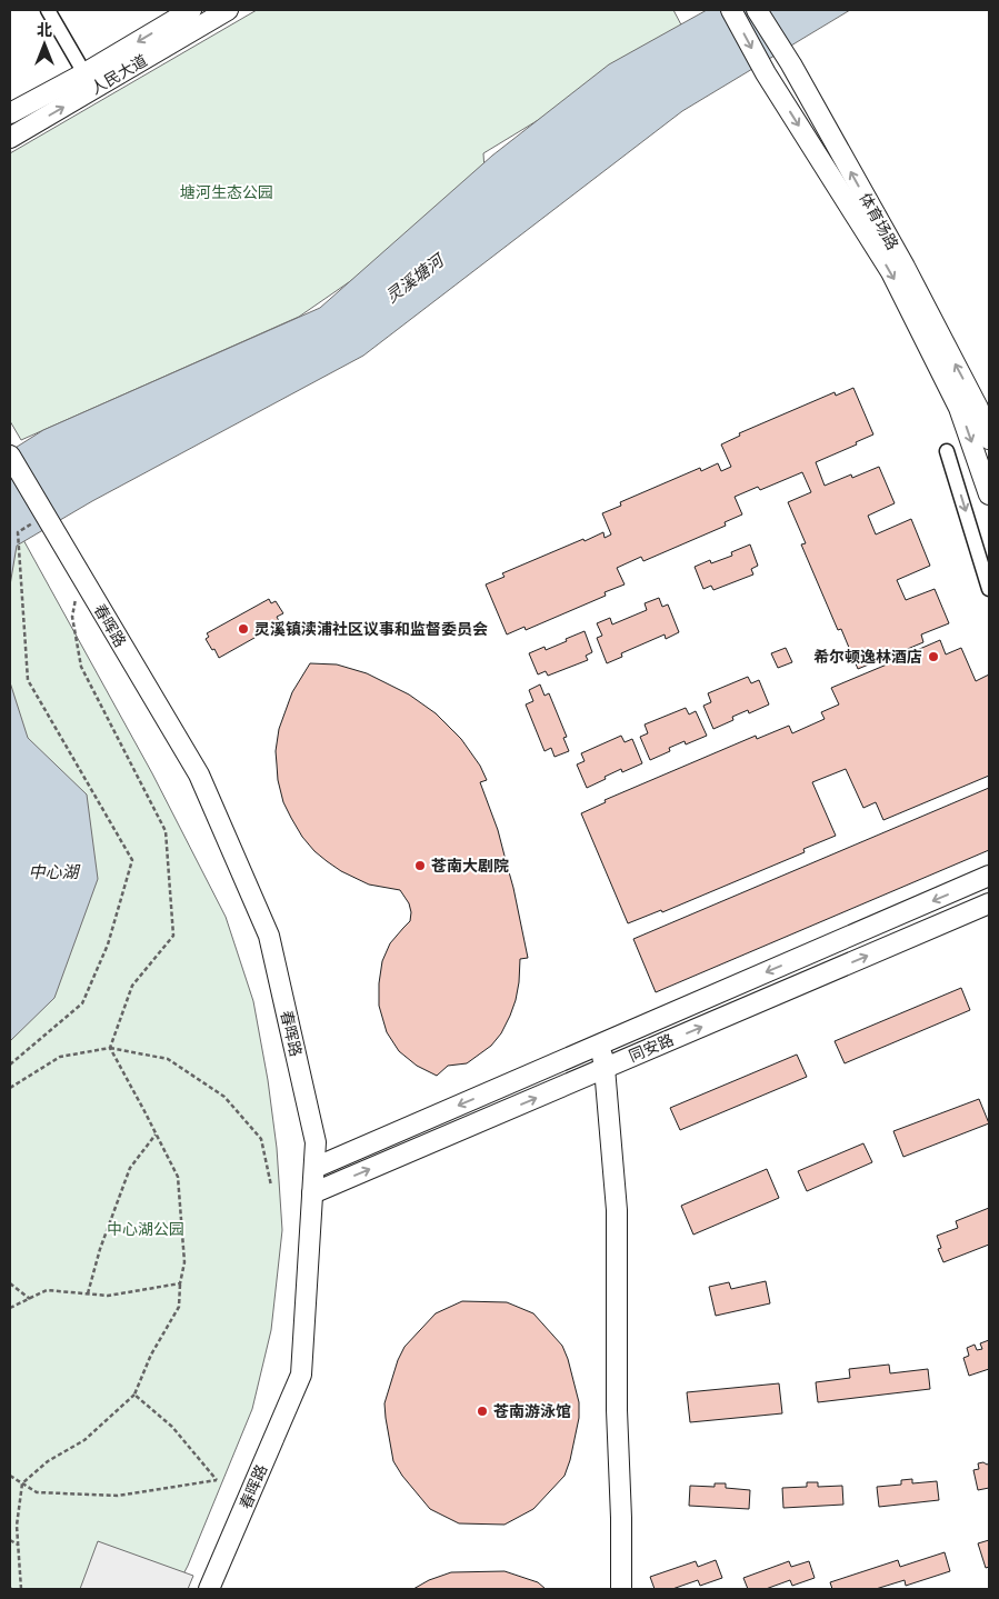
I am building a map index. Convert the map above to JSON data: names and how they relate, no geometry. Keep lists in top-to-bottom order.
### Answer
{
  "streets": {
    "street": [
      "人民大道",
      "体育场路",
      "春晖路",
      "同安路"
    ]
  },
  "crossings": [
    ["春晖路", "同安路"]
  ],
  "water": ["灵溪塘河", "中心湖"],
  "parks": ["塘河生态公园", "中心湖公园"],
  "places": [
    "灵溪镇渎浦社区议事和监督委员会",
    "希尔顿逸林酒店",
    "苍南大剧院",
    "苍南游泳馆"
  ],
  "north": "top"
}
